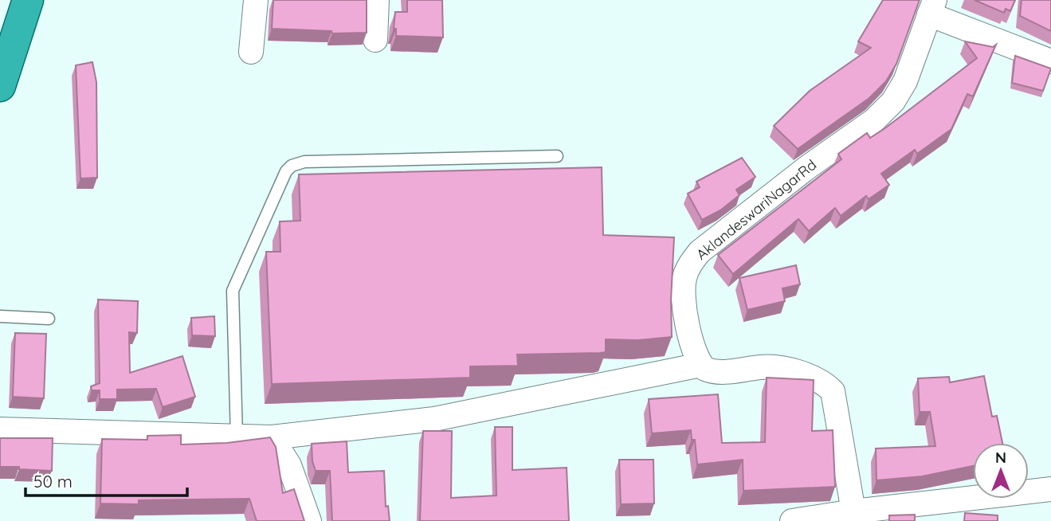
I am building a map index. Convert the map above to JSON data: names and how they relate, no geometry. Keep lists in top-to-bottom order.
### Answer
{
  "streets": {
    "street": ["AklandeswariNagarRd"]
  },
  "scale_bar": "50 m",
  "north": "top"
}
